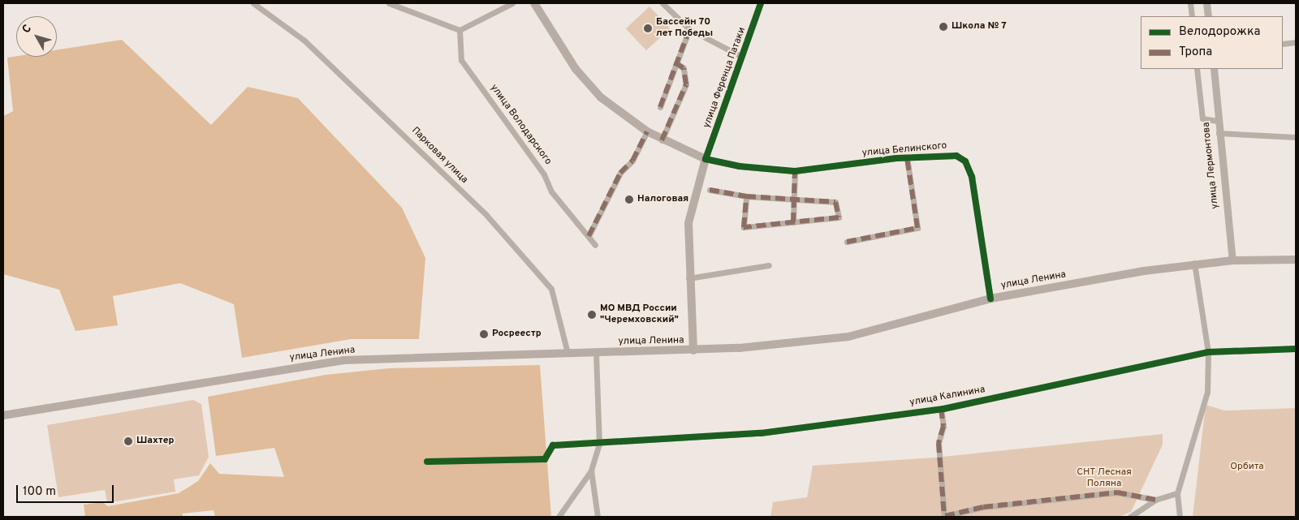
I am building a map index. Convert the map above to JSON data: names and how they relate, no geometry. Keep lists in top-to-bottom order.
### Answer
{
  "streets": {
    "main road": ["улица Ференца Патаки", "улица Белинского", "улица Ленина"],
    "street": [
      "улица Володарского",
      "Парковая улица",
      "улица Лермонтова",
      "улица Калинина"
    ]
  },
  "crossings": [
    ["улица Ференца Патаки", "улица Белинского"],
    ["улица Ференца Патаки", "улица Ленина"],
    ["улица Белинского", "улица Ленина"],
    ["Парковая улица", "улица Ленина"],
    ["улица Лермонтова", "улица Ленина"]
  ],
  "parks": ["Орбита", "СНТ Лесная Поляна"],
  "places": [
    "Школа № 7",
    "Бассейн 70 лет Победы",
    "Налоговая",
    "МО МВД России \"Черемховский\"",
    "Росреестр",
    "Шахтер"
  ],
  "legend": ["Велодорожка", "Тропа"],
  "scale_bar": "100 m",
  "north": "top left"
}
